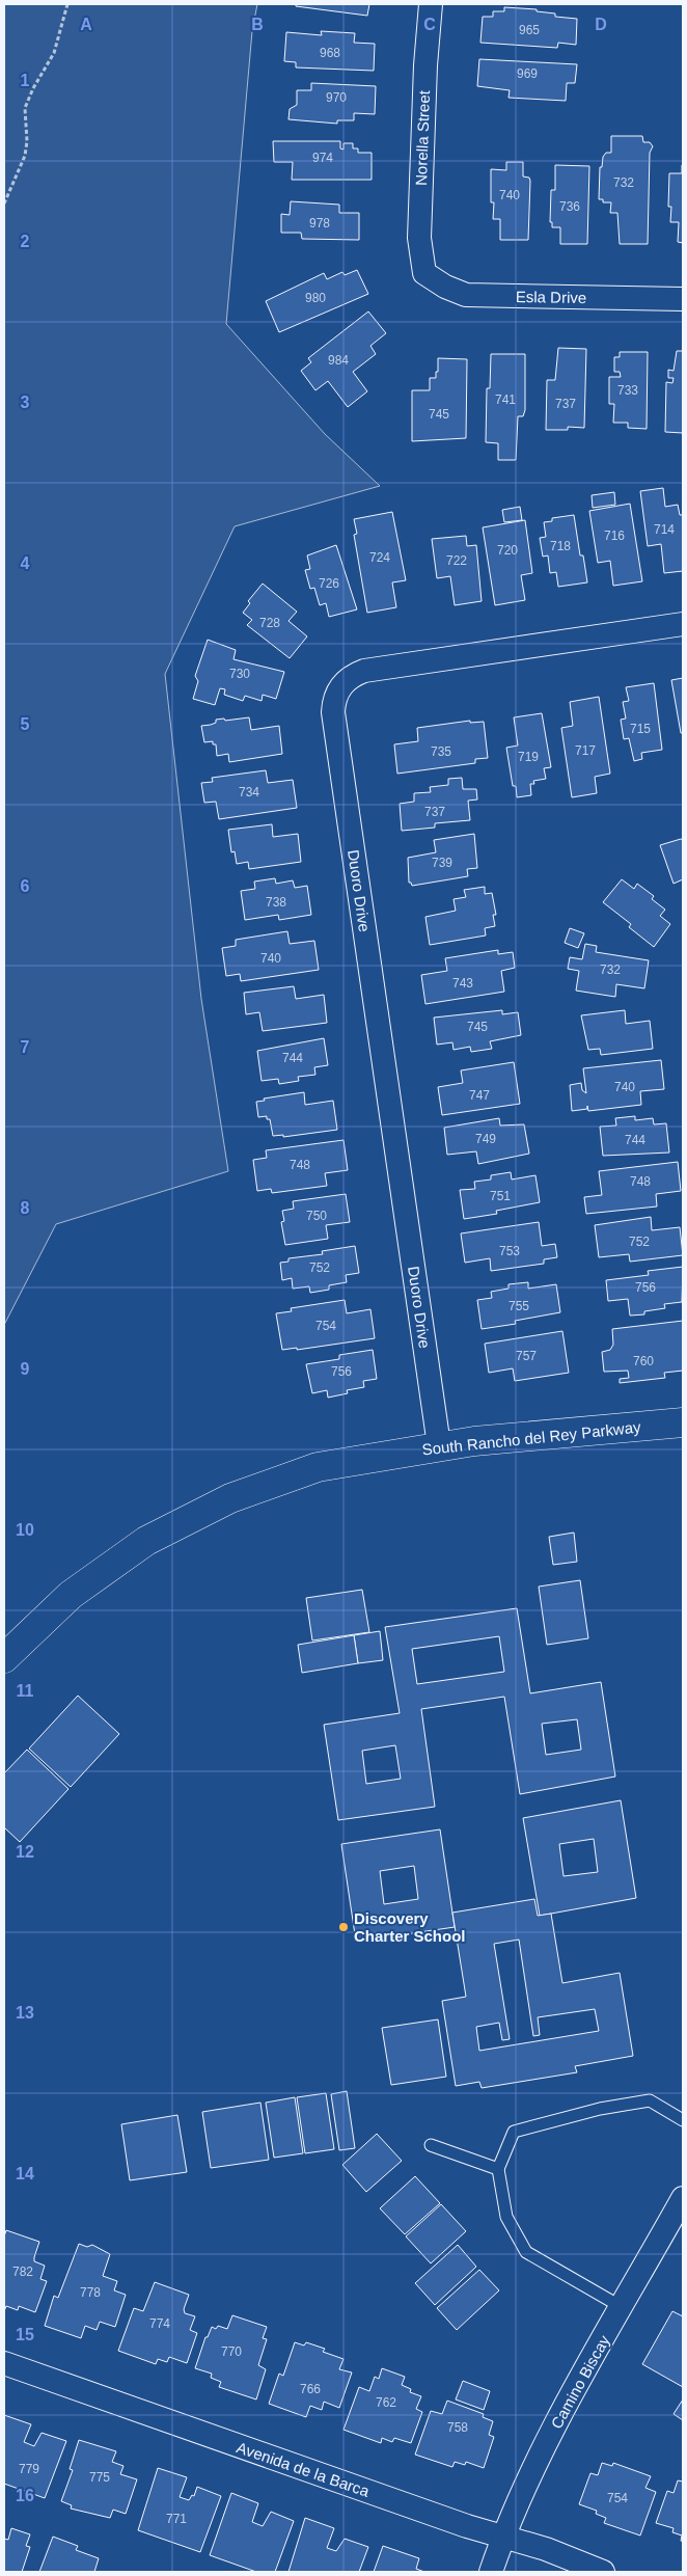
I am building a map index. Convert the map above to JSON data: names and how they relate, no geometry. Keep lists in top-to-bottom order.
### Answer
{
  "streets": {
    "street": [
      "Norella Street",
      "Esla Drive",
      "Duoro Drive",
      "South Rancho del Rey Parkway",
      "Camino Biscay",
      "Avenida de la Barca"
    ]
  },
  "crossings": [
    ["Norella Street", "Esla Drive"],
    ["Duoro Drive", "South Rancho del Rey Parkway"],
    ["Camino Biscay", "Avenida de la Barca"]
  ],
  "places": ["Discovery Charter School"],
  "house_numbers": [
    "965",
    "968",
    "969",
    "970",
    "974",
    "732",
    "740",
    "736",
    "978",
    "980",
    "984",
    "733",
    "741",
    "737",
    "745",
    "714",
    "716",
    "718",
    "720",
    "724",
    "722",
    "726",
    "728",
    "730",
    "715",
    "717",
    "735",
    "719",
    "734",
    "737",
    "739",
    "738",
    "740",
    "732",
    "743",
    "745",
    "744",
    "740",
    "747",
    "749",
    "744",
    "748",
    "748",
    "751",
    "750",
    "752",
    "753",
    "752",
    "756",
    "755",
    "754",
    "757",
    "760",
    "756",
    "782",
    "778",
    "774",
    "770",
    "766",
    "762",
    "758",
    "779",
    "775",
    "754",
    "771"
  ],
  "grid": {
    "columns": [
      "A",
      "B",
      "C",
      "D"
    ],
    "rows": [
      "1",
      "2",
      "3",
      "4",
      "5",
      "6",
      "7",
      "8",
      "9",
      "10",
      "11",
      "12",
      "13",
      "14",
      "15",
      "16"
    ]
  }
}
